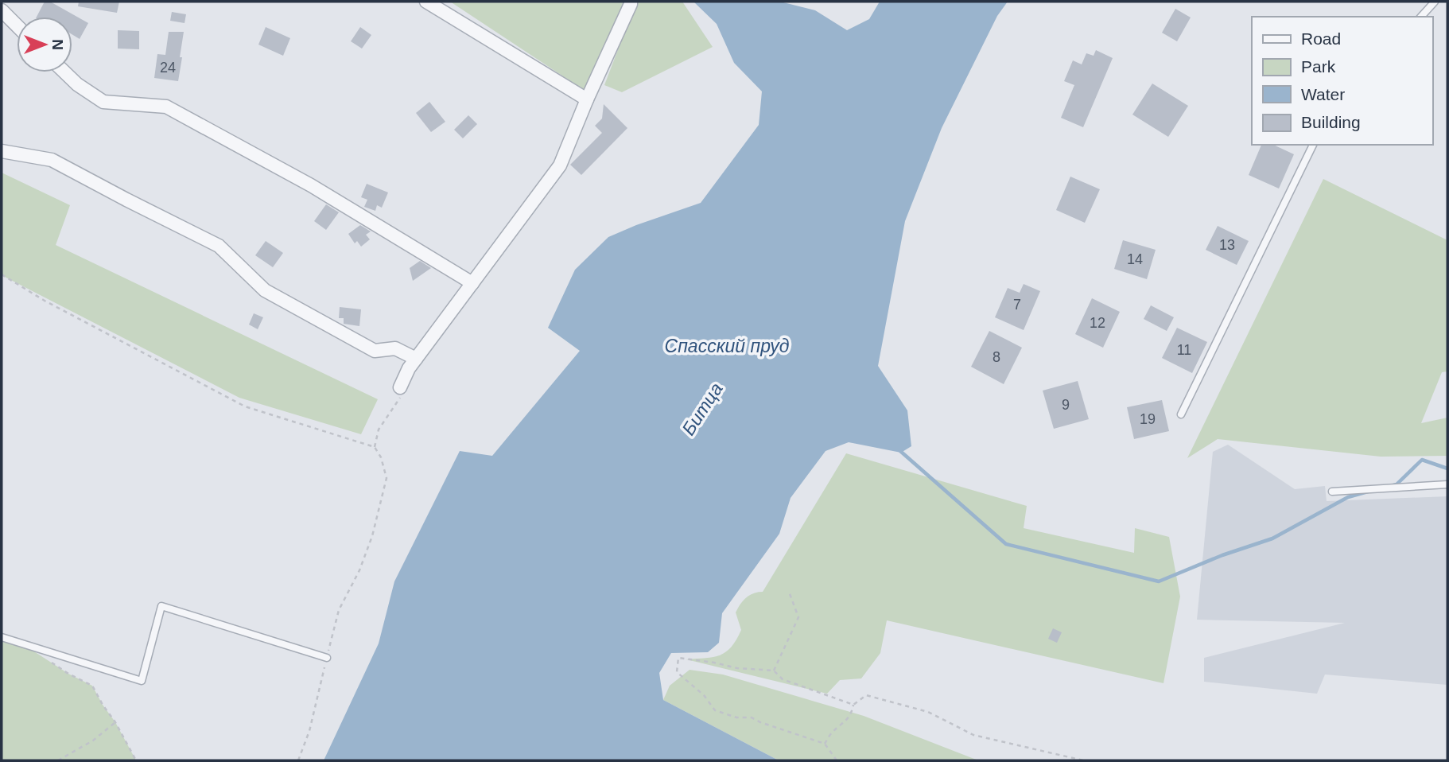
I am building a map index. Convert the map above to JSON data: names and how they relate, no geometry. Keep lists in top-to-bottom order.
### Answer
{
  "water": ["Спасский пруд", "Битца"],
  "house_numbers": [
    "24",
    "13",
    "14",
    "7",
    "12",
    "11",
    "8",
    "9",
    "19"
  ],
  "legend": [
    "Road",
    "Park",
    "Water",
    "Building"
  ],
  "north": "right"
}
